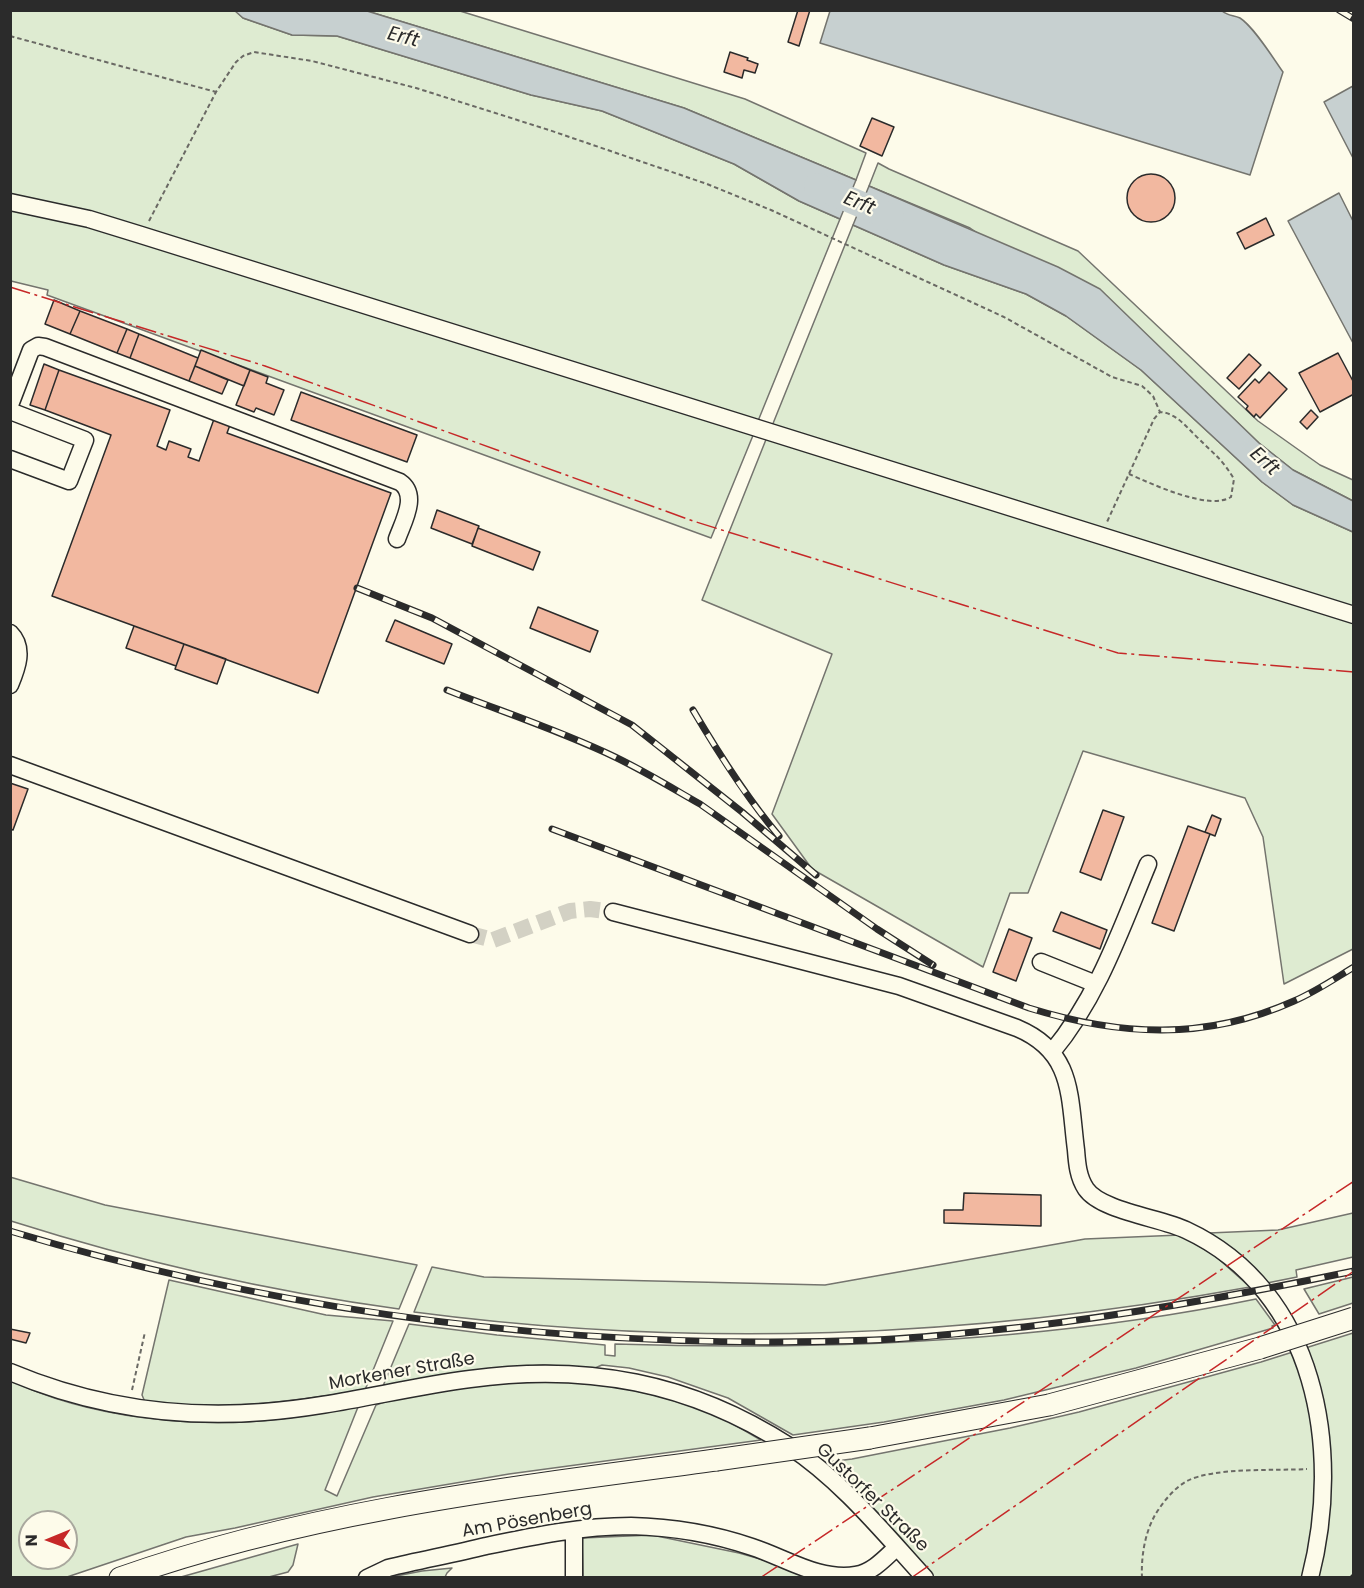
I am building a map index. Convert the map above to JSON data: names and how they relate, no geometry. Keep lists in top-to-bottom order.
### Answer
{
  "streets": {
    "street": ["Morkener Straße", "Gustorfer Straße", "Am Pösenberg"]
  },
  "crossings": [
    ["Morkener Straße", "Gustorfer Straße"],
    ["Gustorfer Straße", "Am Pösenberg"]
  ],
  "water": ["Erft"],
  "north": "left"
}
